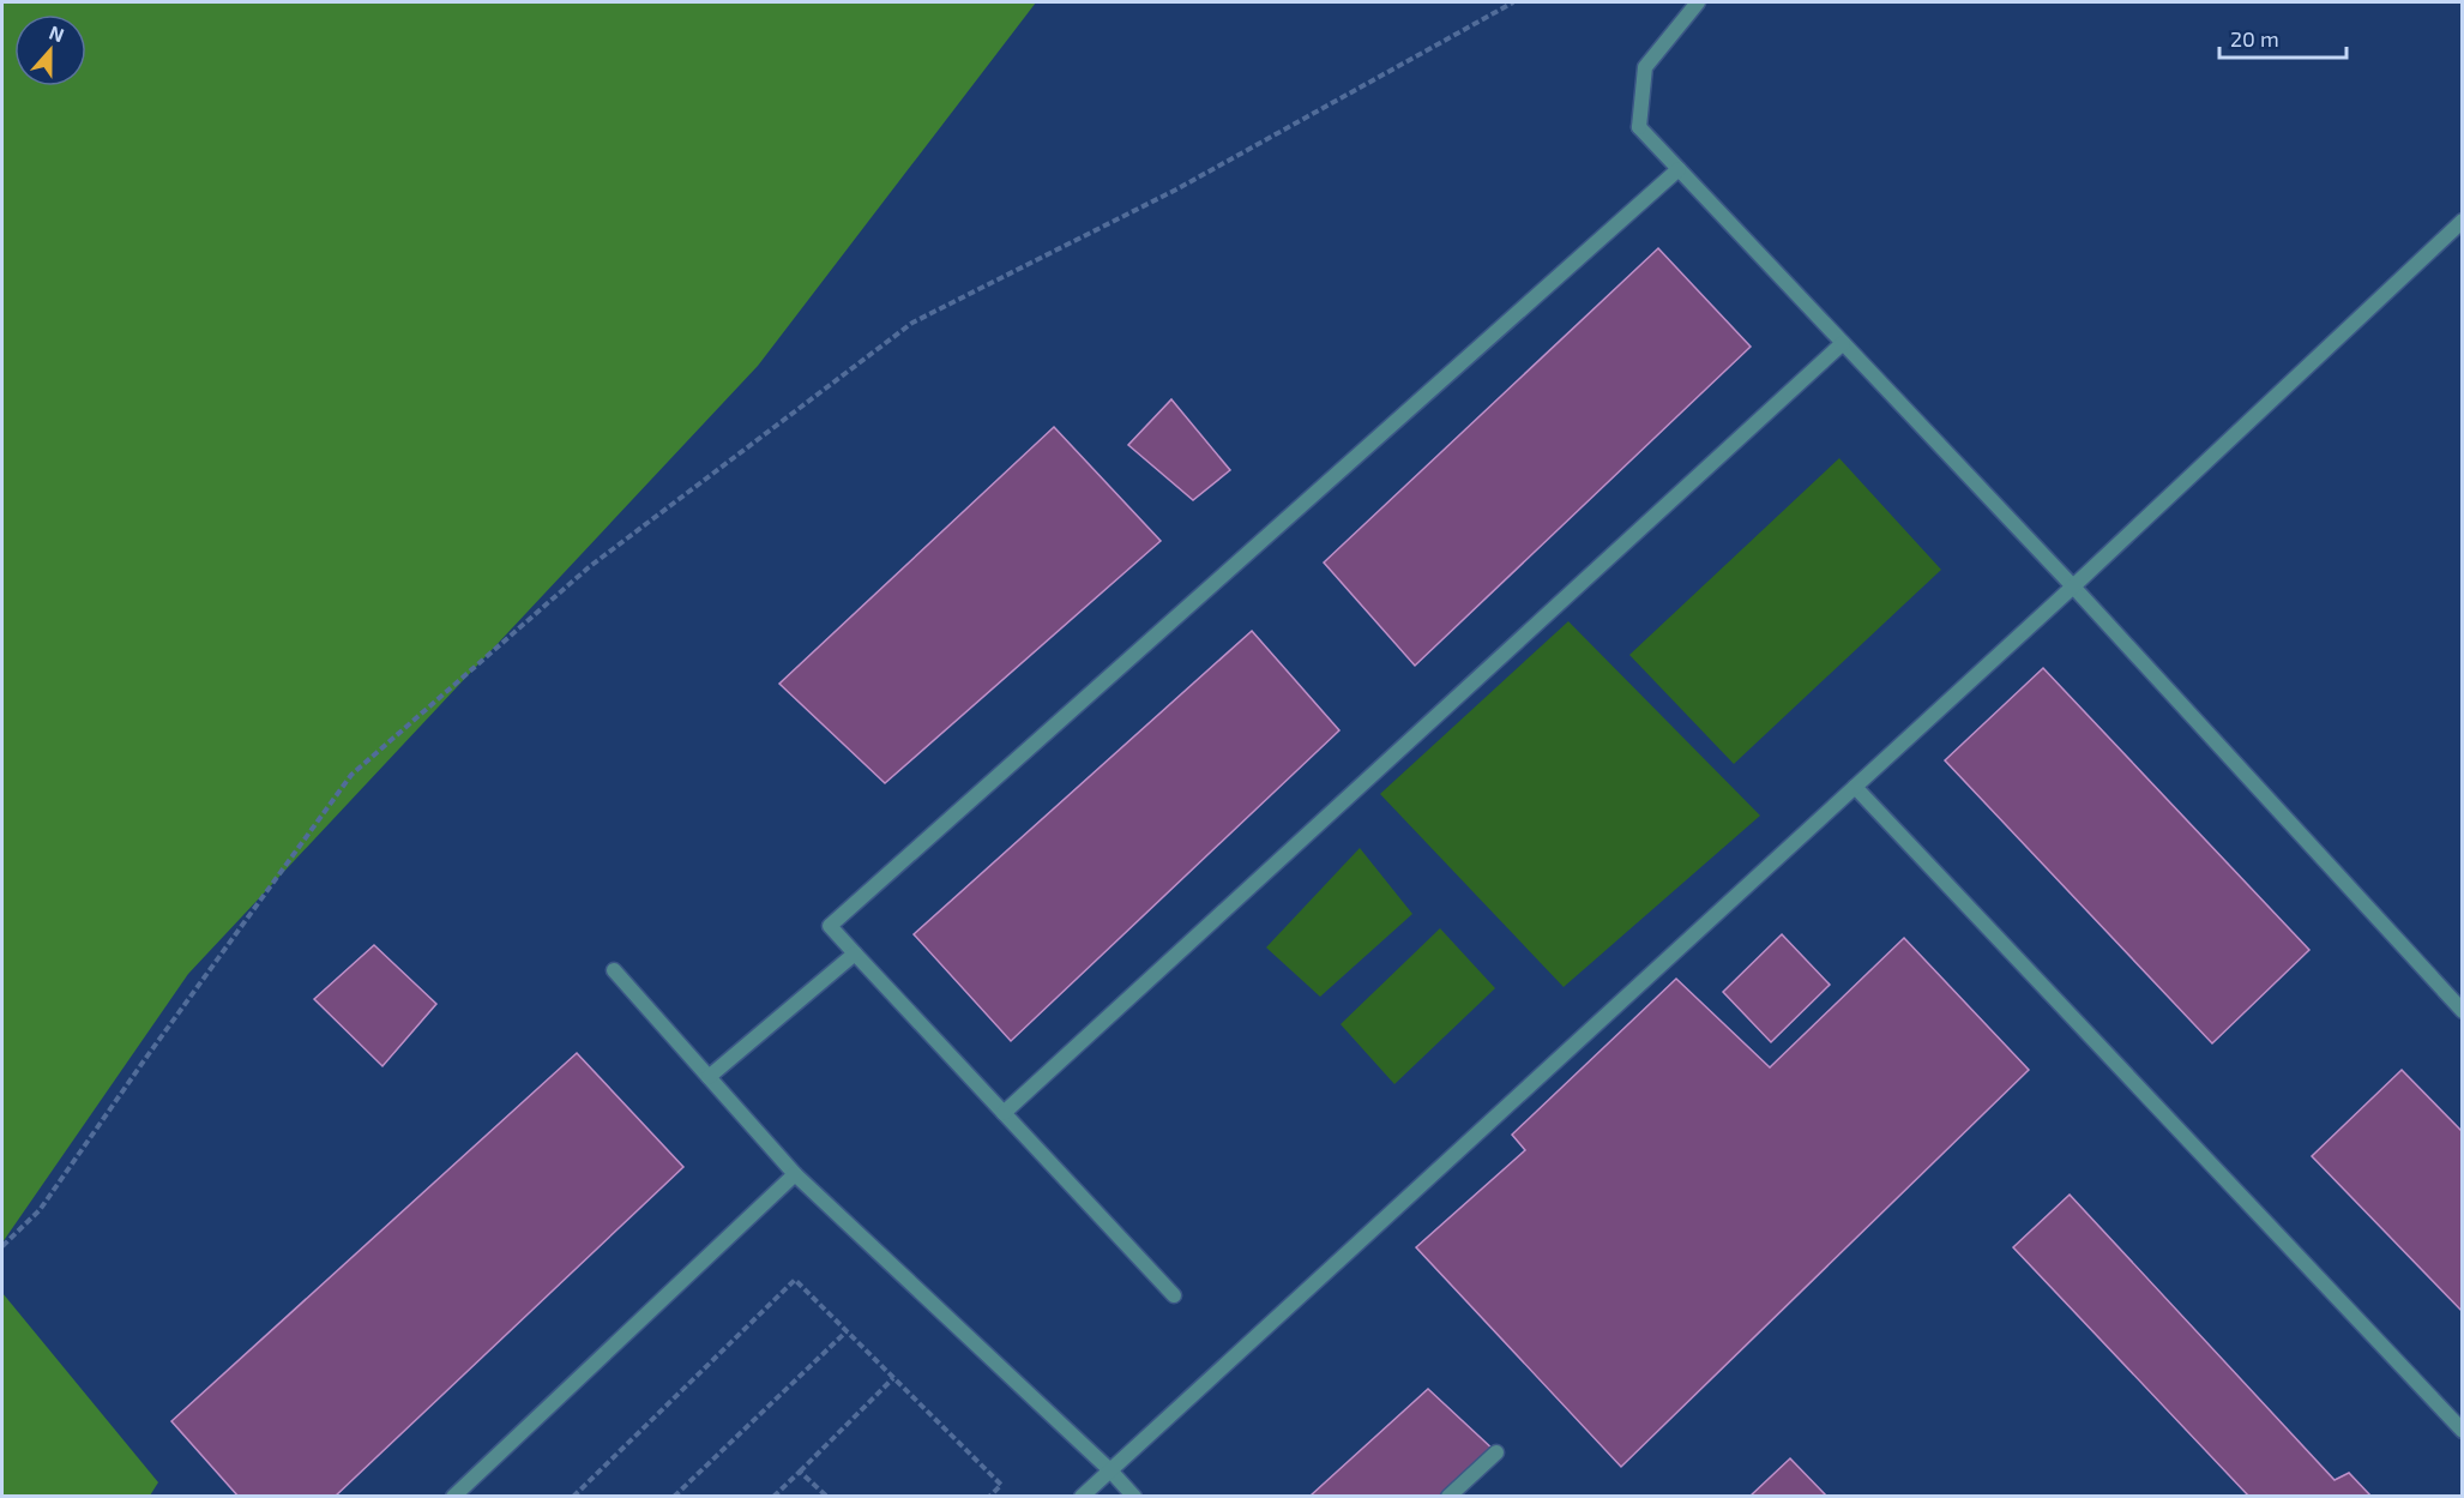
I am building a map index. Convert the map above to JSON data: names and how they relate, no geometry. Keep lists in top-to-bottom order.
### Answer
{
  "scale_bar": "20 m",
  "north": "top"
}
